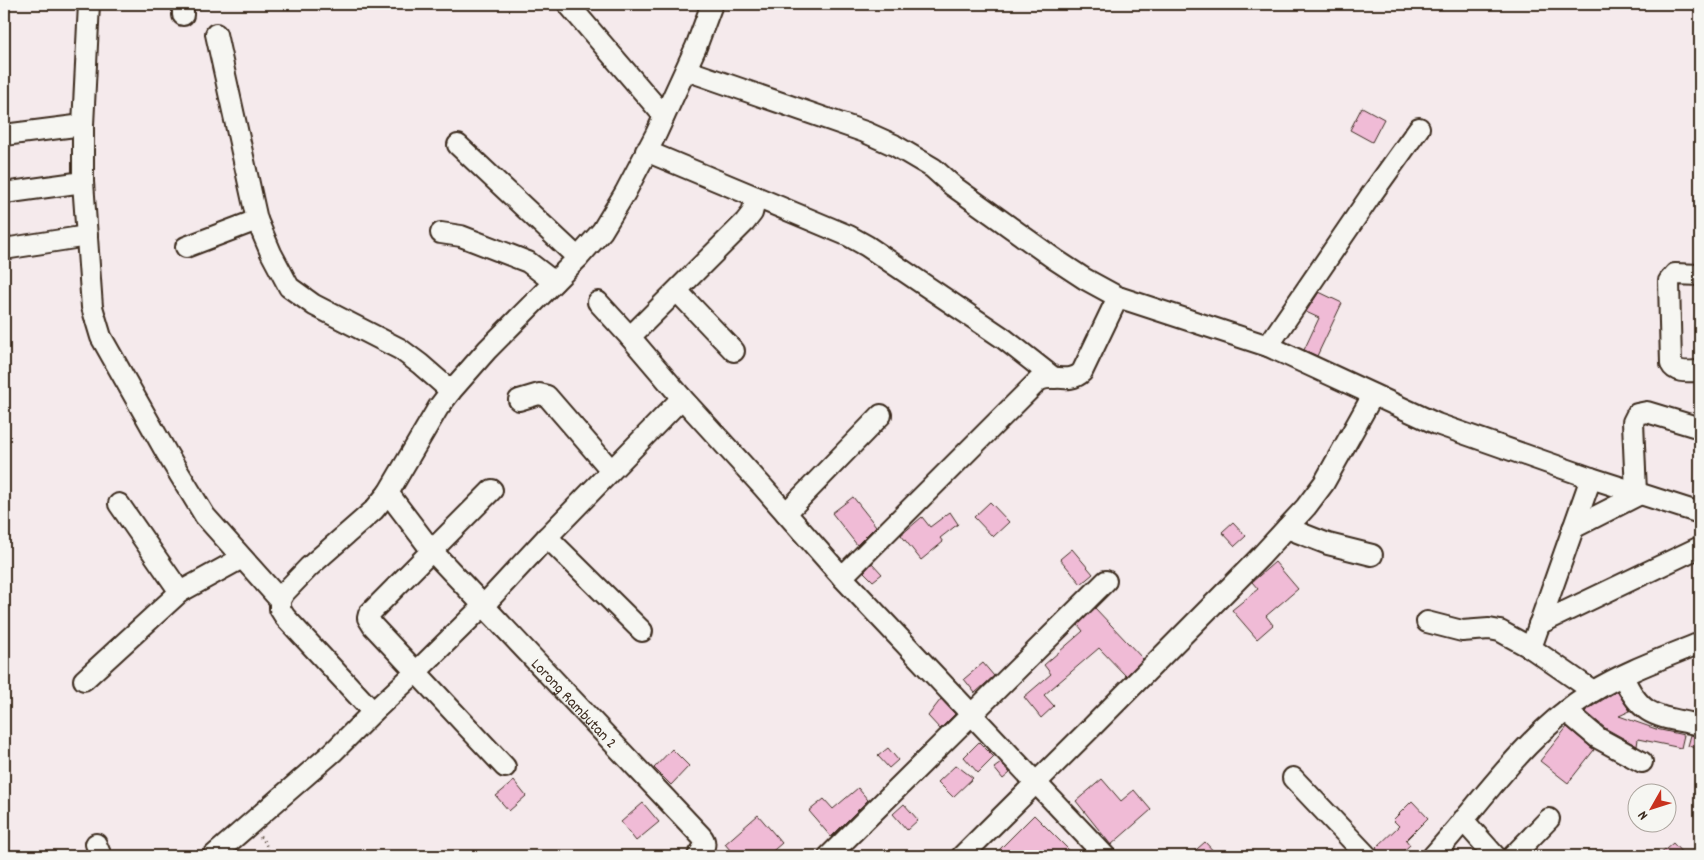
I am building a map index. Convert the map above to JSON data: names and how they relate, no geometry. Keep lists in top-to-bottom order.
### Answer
{
  "streets": {
    "street": ["Lorong Rambutan 2"]
  },
  "north": "bottom left"
}
